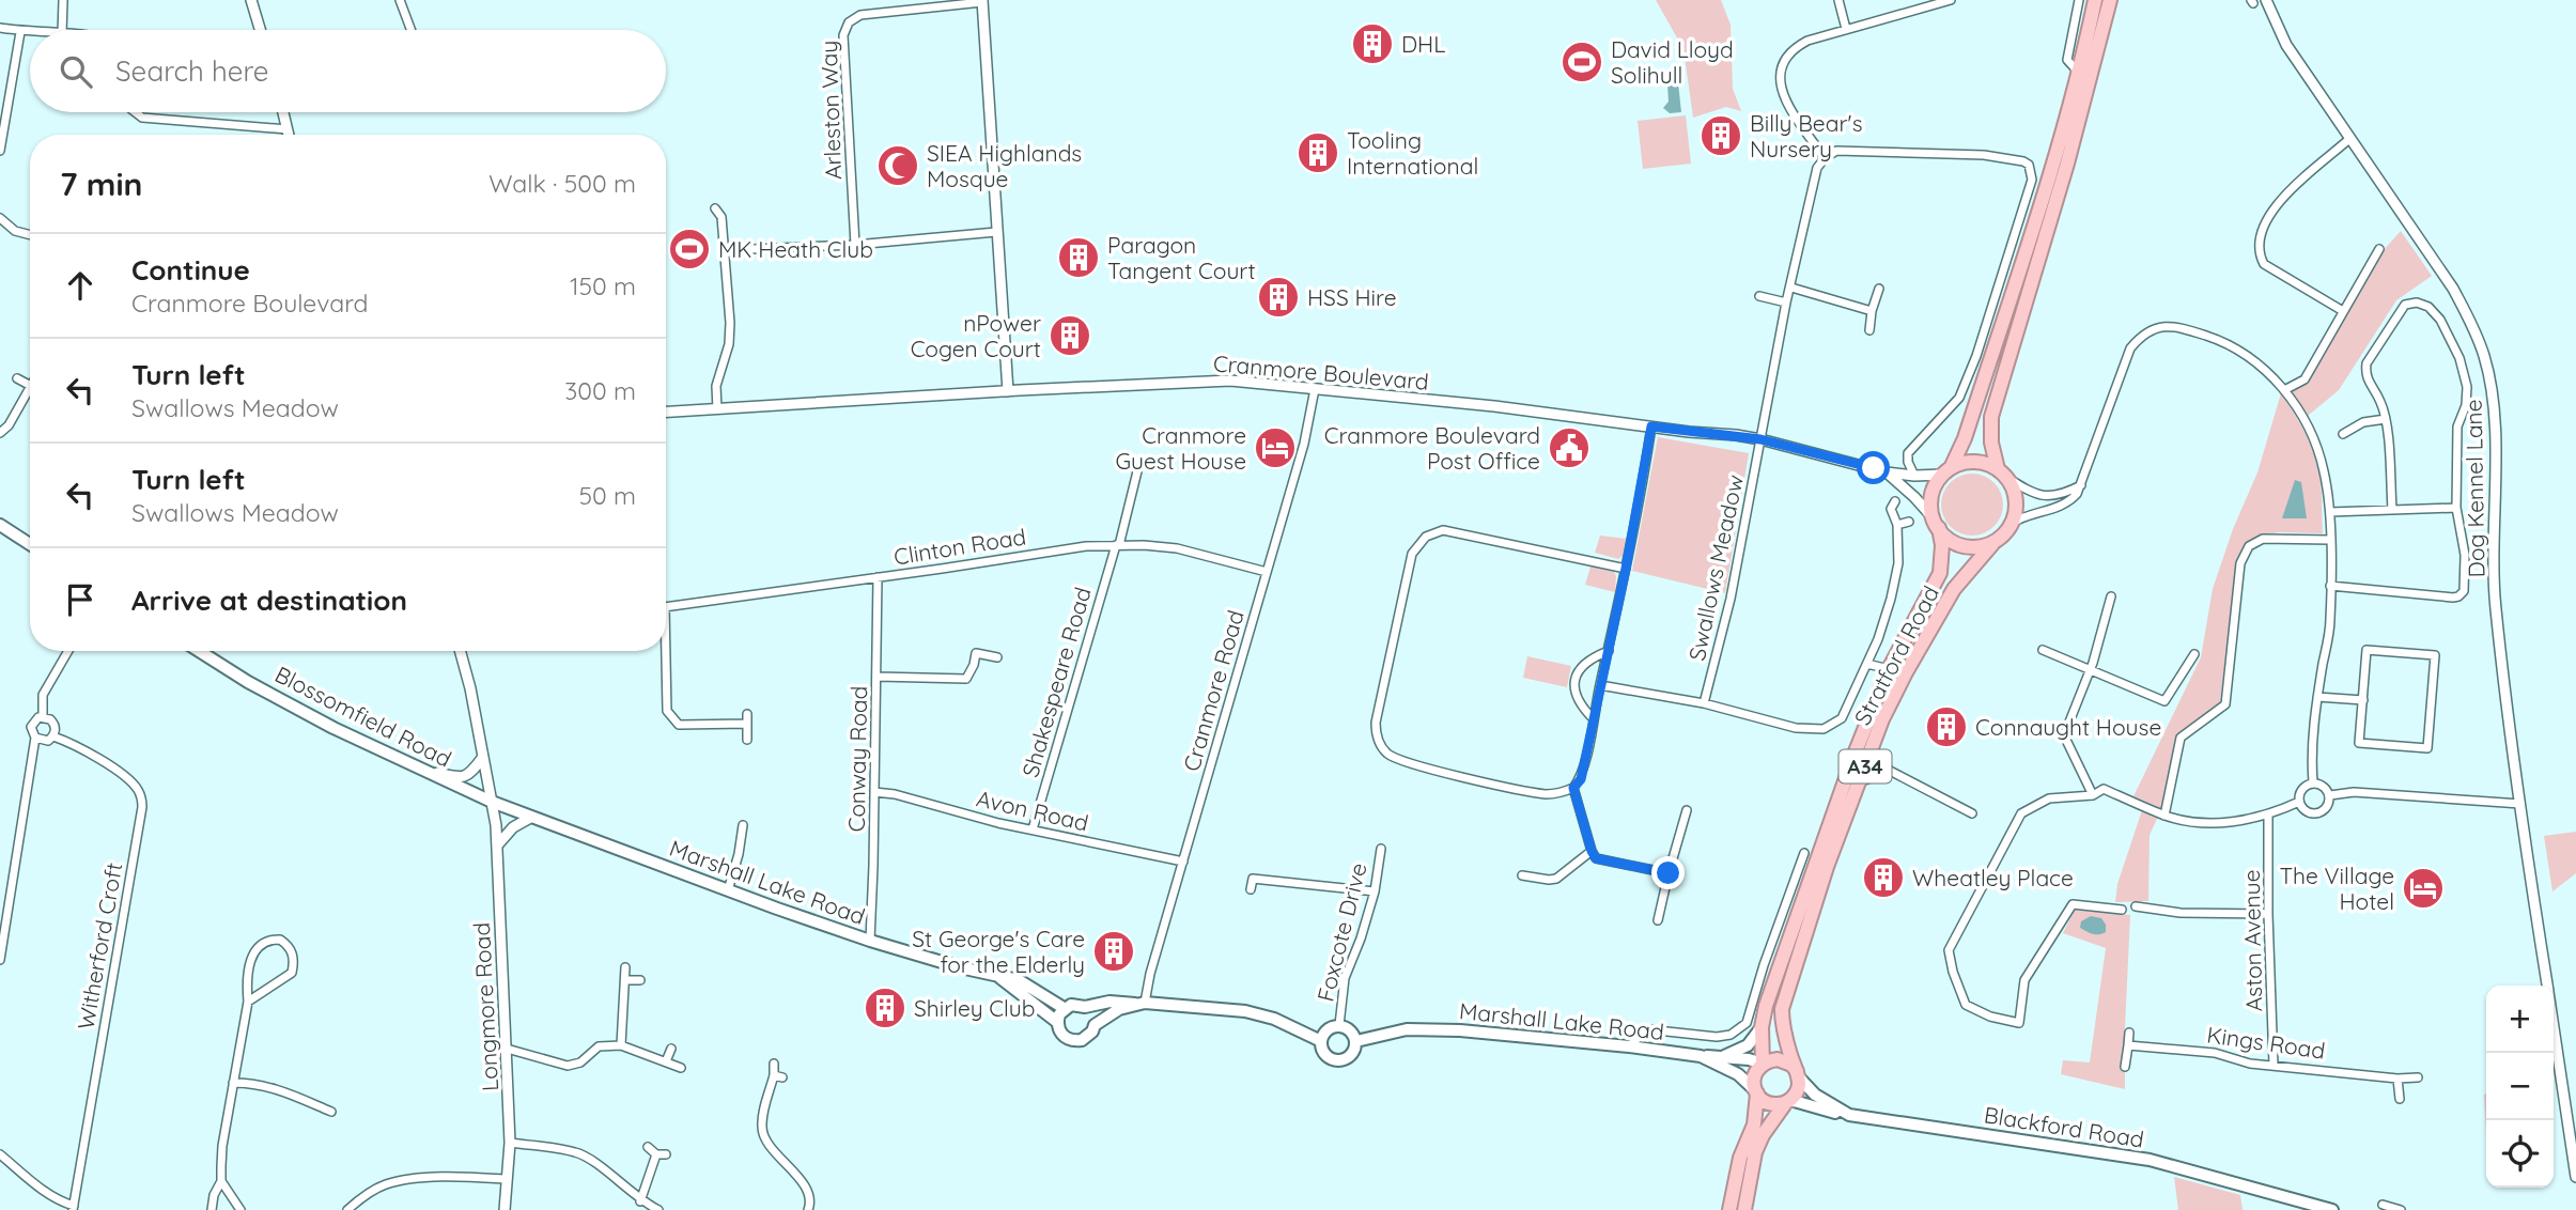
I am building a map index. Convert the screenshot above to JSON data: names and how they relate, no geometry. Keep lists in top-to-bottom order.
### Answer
{
  "streets": {
    "highway": ["Stratford Road", "A34"],
    "main road": ["Blossomfield Road", "Marshall Lake Road", "Blackford Road"],
    "street": [
      "Arleston Way",
      "Cranmore Boulevard",
      "Dog Kennel Lane",
      "Clinton Road",
      "Swallows Meadow",
      "Shakespeare Road",
      "Cranmore Road",
      "Conway Road",
      "Avon Road",
      "Foxcote Drive",
      "Aston Avenue",
      "Witherford Croft",
      "Longmore Road",
      "Kings Road"
    ]
  },
  "crossings": [
    ["Cranmore Boulevard", "Swallows Meadow"],
    ["Cranmore Boulevard", "Stratford Road"],
    ["Cranmore Boulevard", "Cranmore Road"],
    ["Cranmore Boulevard", "A34"],
    ["Clinton Road", "Shakespeare Road"],
    ["Clinton Road", "Cranmore Road"],
    ["Clinton Road", "Conway Road"],
    ["Swallows Meadow", "Stratford Road"],
    ["Stratford Road", "A34"],
    ["Stratford Road", "Marshall Lake Road"],
    ["Stratford Road", "Blackford Road"],
    ["Shakespeare Road", "Avon Road"],
    ["Cranmore Road", "Avon Road"],
    ["Cranmore Road", "Marshall Lake Road"],
    ["Blossomfield Road", "Marshall Lake Road"],
    ["Blossomfield Road", "Longmore Road"],
    ["Conway Road", "Avon Road"],
    ["Conway Road", "Marshall Lake Road"],
    ["Marshall Lake Road", "Foxcote Drive"],
    ["Marshall Lake Road", "Blackford Road"],
    ["Aston Avenue", "Kings Road"]
  ],
  "places": {
    "building": [
      "DHL",
      "Billy Bear's Nursery",
      "Tooling International",
      "Paragon Tangent Court",
      "HSS Hire",
      "nPower Cogen Court",
      "Connaught House",
      "Wheatley Place",
      "St George's Care for the Elderly",
      "Shirley Club"
    ],
    "sports": ["David Lloyd Solihull", "MK Heath Club"],
    "mosque": ["SIEA Highlands Mosque"],
    "hotel": ["Cranmore Guest House", "The Village Hotel"],
    "public building": ["Cranmore Boulevard Post Office"]
  },
  "page": {
    "search": "Search here",
    "heading": ["7 min", "Walk · 500 m"],
    "list": [
      ["Continue", "Cranmore Boulevard", "150 m"],
      ["Turn left", "Swallows Meadow", "300 m"],
      ["Turn left", "Swallows Meadow", "50 m"],
      "Arrive at destination"
    ],
    "map_buttons": ["+", "−"]
  }
}
